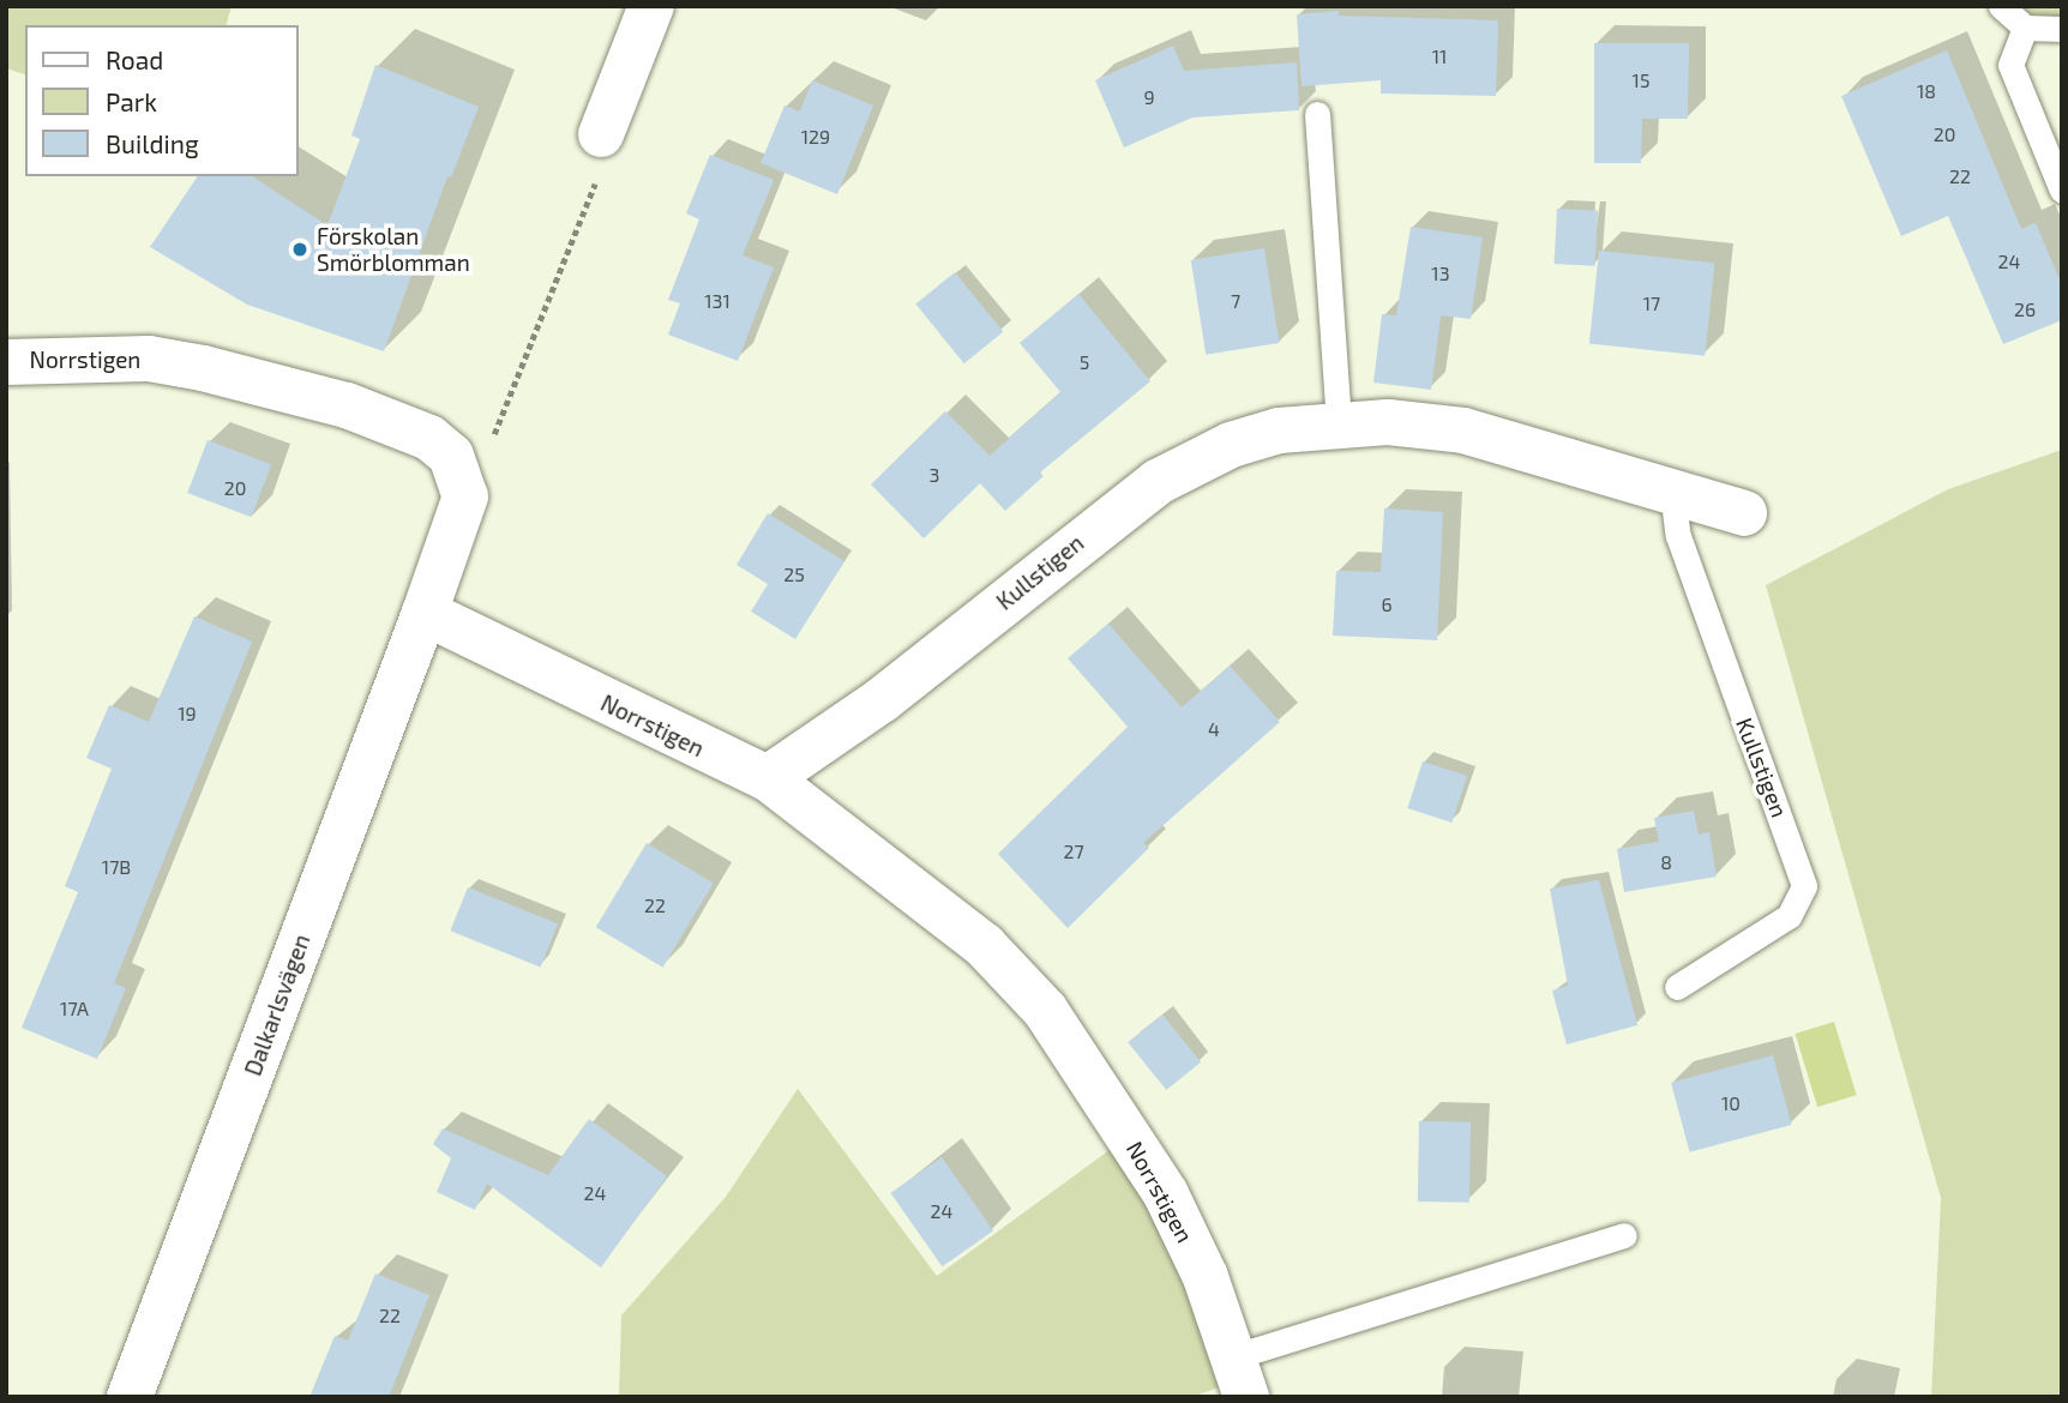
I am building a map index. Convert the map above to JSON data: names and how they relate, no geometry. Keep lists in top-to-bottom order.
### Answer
{
  "streets": {
    "street": ["Norrstigen", "Kullstigen", "Dalkarlsvägen"]
  },
  "crossings": [
    ["Norrstigen", "Kullstigen"],
    ["Norrstigen", "Dalkarlsvägen"]
  ],
  "places": ["Förskolan Smörblomman"],
  "house_numbers": [
    "11",
    "15",
    "18",
    "9",
    "20",
    "129",
    "22",
    "24",
    "13",
    "131",
    "7",
    "17",
    "26",
    "5",
    "3",
    "20",
    "25",
    "6",
    "19",
    "4",
    "27",
    "8",
    "17B",
    "22",
    "17A",
    "10",
    "24",
    "24",
    "22"
  ],
  "legend": ["Road", "Park", "Building"]
}
